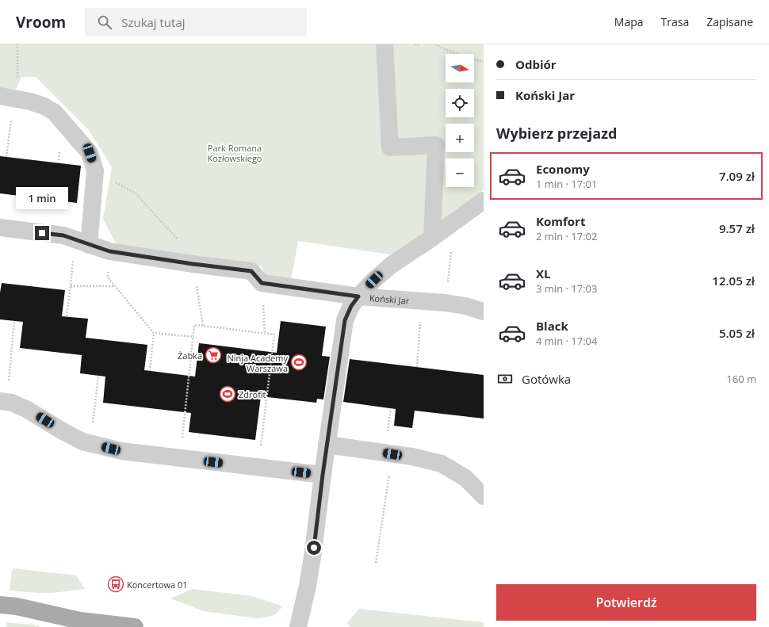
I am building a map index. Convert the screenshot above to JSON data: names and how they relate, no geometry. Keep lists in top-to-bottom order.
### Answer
{
  "streets": {
    "street": ["Koński Jar"]
  },
  "parks": ["Park Romana Kozłowskiego"],
  "places": {
    "supermarket": ["Żabka"],
    "sports": ["Ninja Academy Warszawa", "Zdrofit"],
    "bus stop": ["Koncertowa 01"]
  },
  "north": "right",
  "page": {
    "header": "Vroom",
    "search": "Szukaj tutaj",
    "nav": ["Mapa", "Trasa", "Zapisane"],
    "banner": ["Odbiór", "Koński Jar"],
    "map_buttons": ["+", "−"],
    "heading": "Wybierz przejazd",
    "list": [
      {
        "name": "Economy",
        "note": "1 min · 17:01",
        "value": "7.09 zł"
      },
      {
        "name": "Komfort",
        "note": "2 min · 17:02",
        "value": "9.57 zł"
      },
      {
        "name": "XL",
        "note": "3 min · 17:03",
        "value": "12.05 zł"
      },
      {
        "name": "Black",
        "note": "4 min · 17:04",
        "value": "5.05 zł"
      }
    ],
    "bubble": "1 min",
    "pay": ["Gotówka", "160 m"],
    "buttons": "Potwierdź"
  }
}
